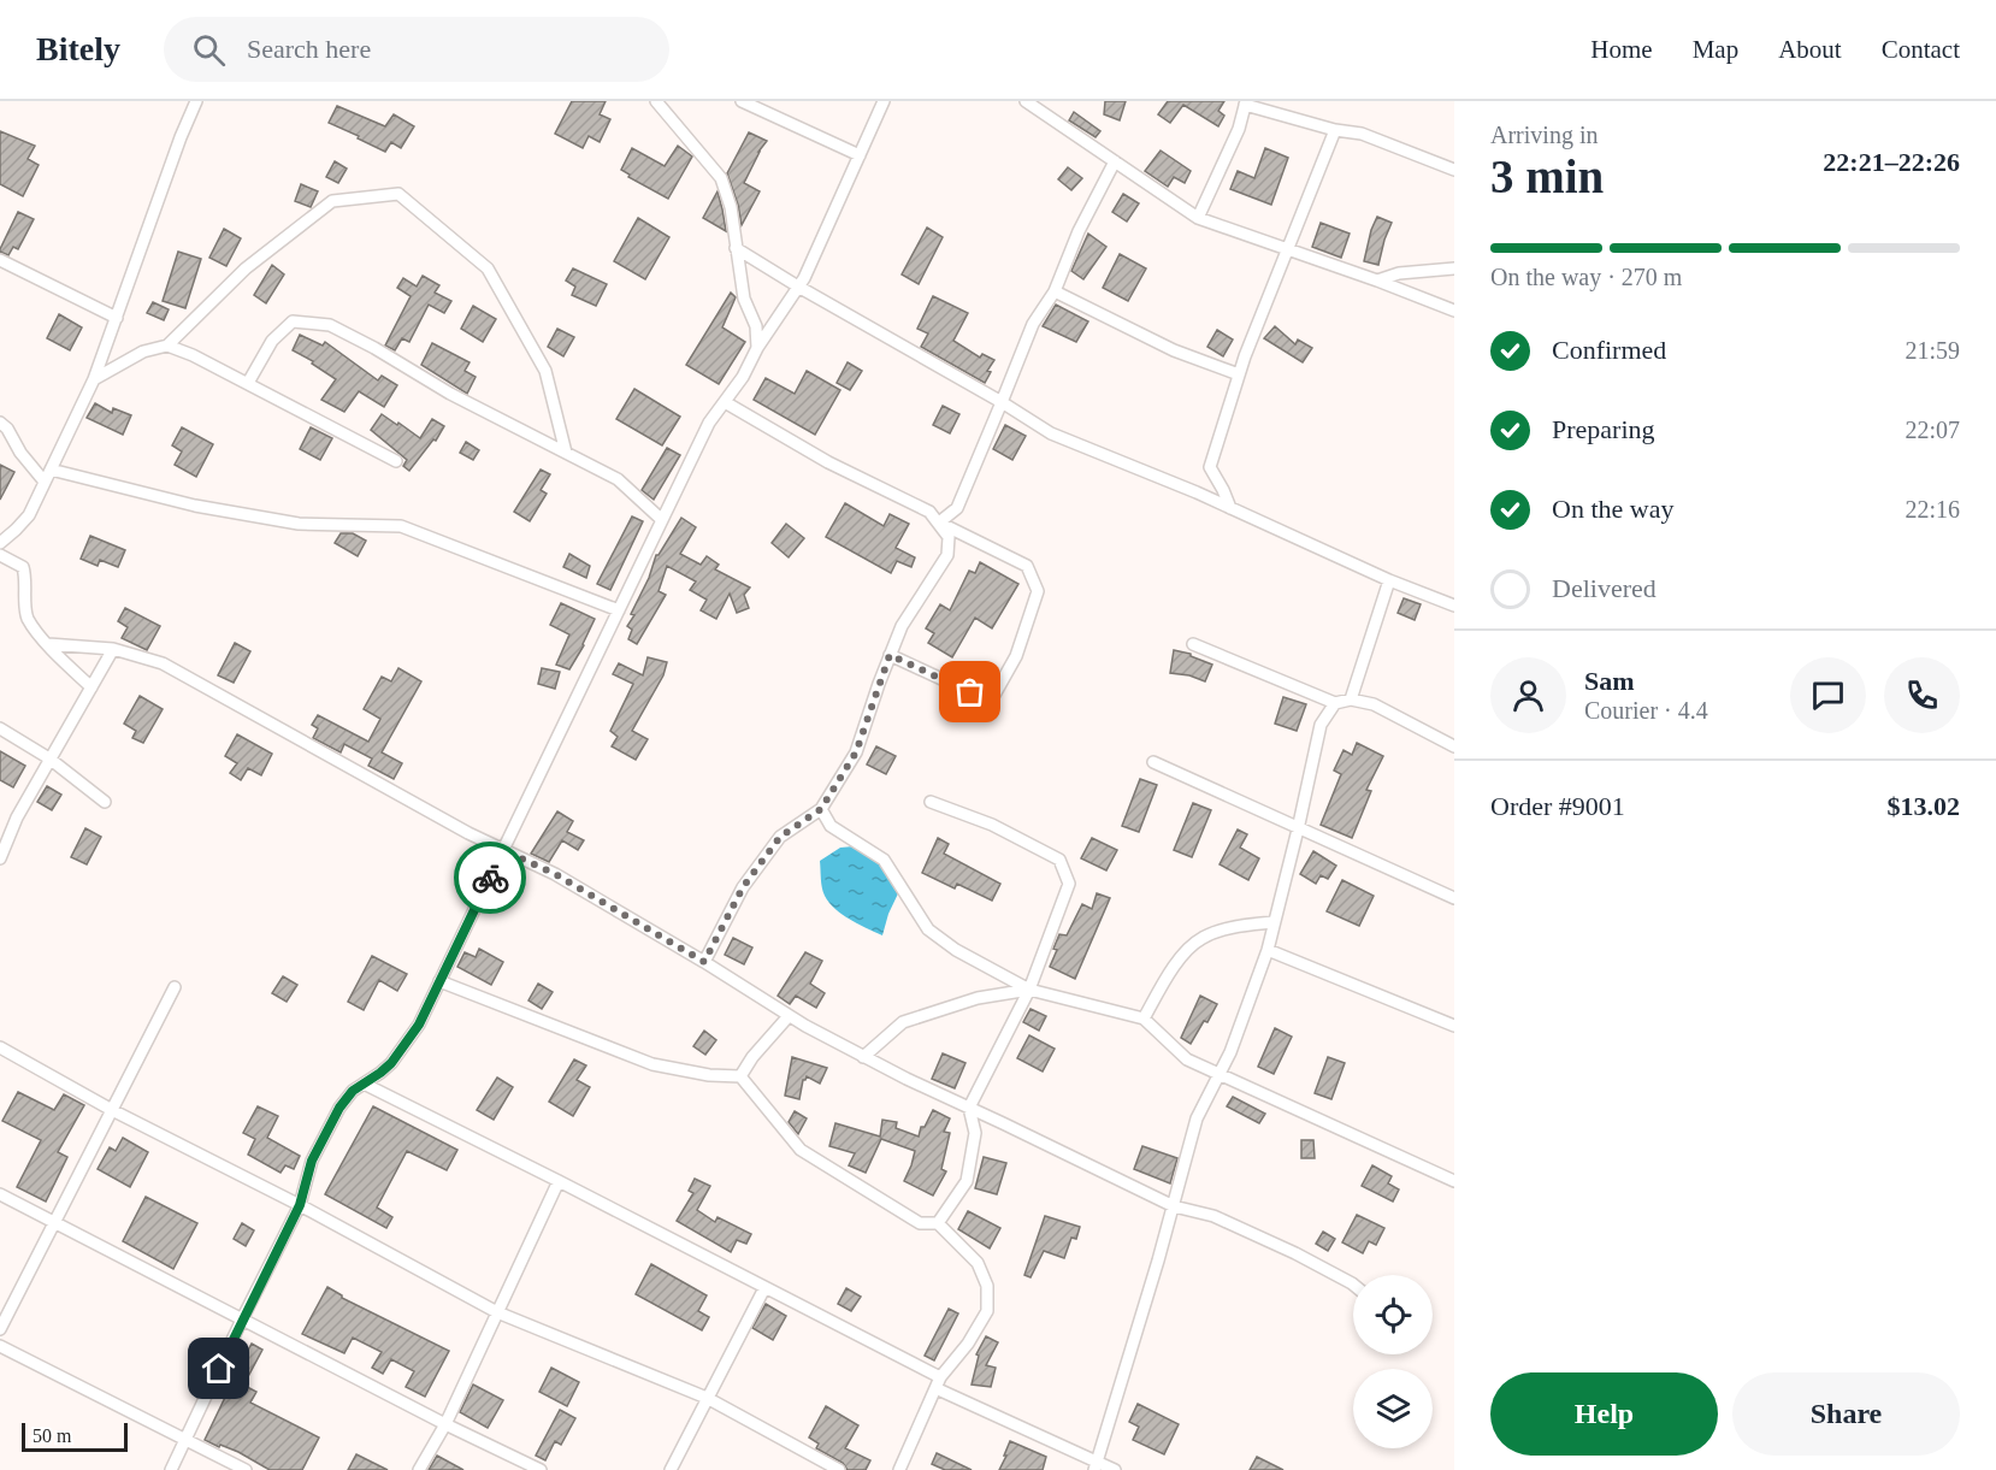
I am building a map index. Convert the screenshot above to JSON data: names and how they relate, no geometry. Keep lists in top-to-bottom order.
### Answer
{
  "scale_bar": "50 m",
  "page": {
    "header": "Bitely",
    "search": "Search here",
    "nav": [
      "Home",
      "Map",
      "About",
      "Contact"
    ],
    "heading": ["3 min", "Arriving in", "22:21–22:26"],
    "panel": [
      "Sam",
      "Courier · 4.4",
      "Order #9001",
      "$13.02"
    ],
    "bar": "On the way · 270 m",
    "list": [
      ["Confirmed", "21:59"],
      ["Preparing", "22:07"],
      ["On the way", "22:16"],
      "Delivered"
    ],
    "buttons": ["Help", "Share"],
    "scale": "50 m"
  }
}
